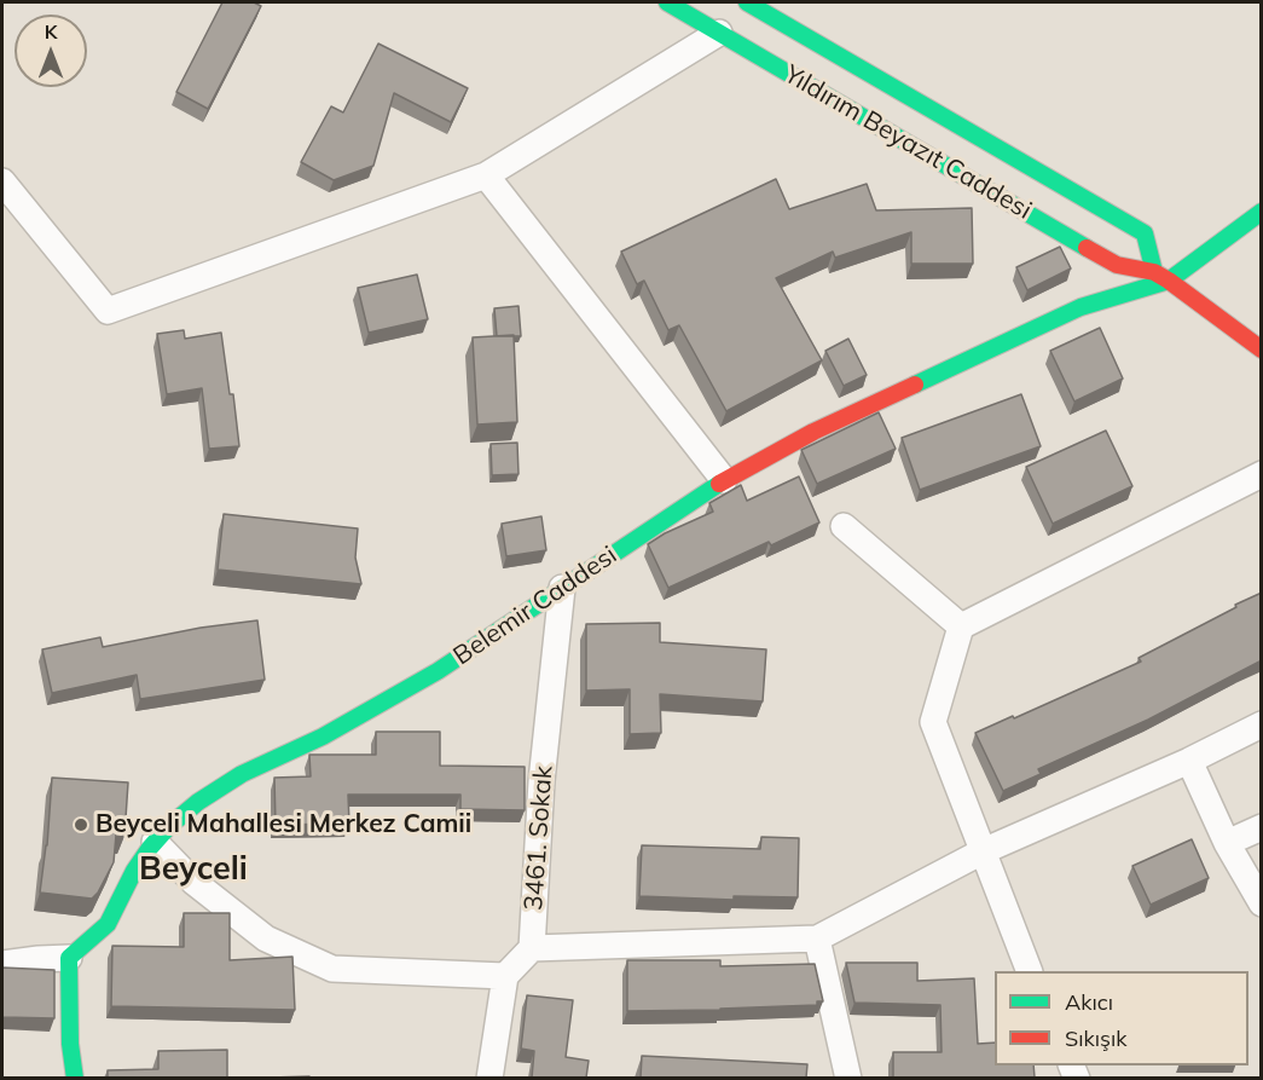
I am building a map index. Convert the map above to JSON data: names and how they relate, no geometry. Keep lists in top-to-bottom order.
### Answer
{
  "streets": {
    "street": ["Yıldırım Beyazıt Caddesi", "Belemir Caddesi", "3461. Sokak"]
  },
  "crossings": [
    ["Yıldırım Beyazıt Caddesi", "Belemir Caddesi"],
    ["Belemir Caddesi", "3461. Sokak"]
  ],
  "districts": ["Beyceli"],
  "places": ["Beyceli Mahallesi Merkez Camii"],
  "legend": ["Akıcı", "Sıkışık"],
  "north": "top"
}
